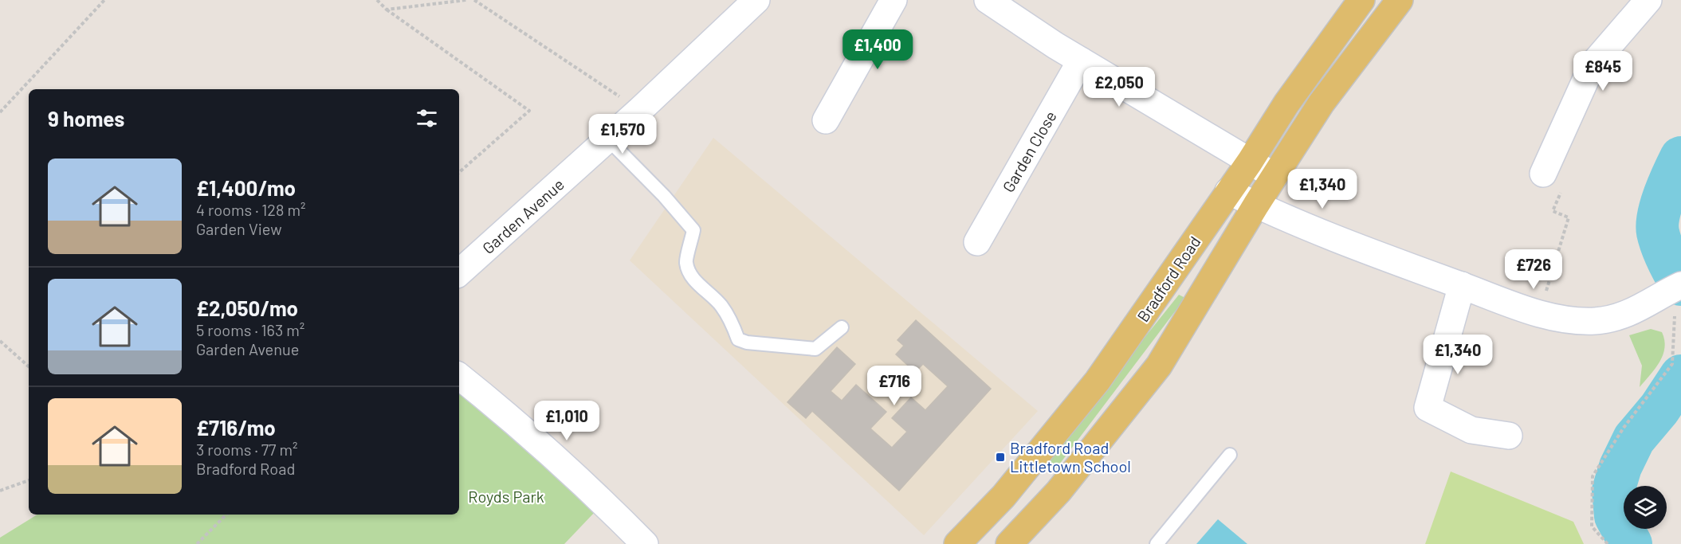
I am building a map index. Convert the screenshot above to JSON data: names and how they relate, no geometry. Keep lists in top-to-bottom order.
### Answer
{
  "streets": {
    "main road": ["Bradford Road"],
    "street": ["Garden Close", "Garden Avenue"]
  },
  "parks": ["Royds Park"],
  "places": {
    "transit": ["Bradford Road Littletown School"]
  },
  "page": {
    "price": [
      "£1,400",
      "£845",
      "£2,050",
      "£1,570",
      "£1,340",
      "£726",
      "£1,340",
      "£716",
      "£1,010"
    ],
    "heading": "9 homes",
    "list": [
      {
        "name": "£1,400/mo",
        "note": "4 rooms · 128 m² · Garden View"
      },
      {
        "name": "£2,050/mo",
        "note": "5 rooms · 163 m² · Garden Avenue"
      },
      {
        "name": "£716/mo",
        "note": "3 rooms · 77 m² · Bradford Road"
      }
    ]
  }
}
